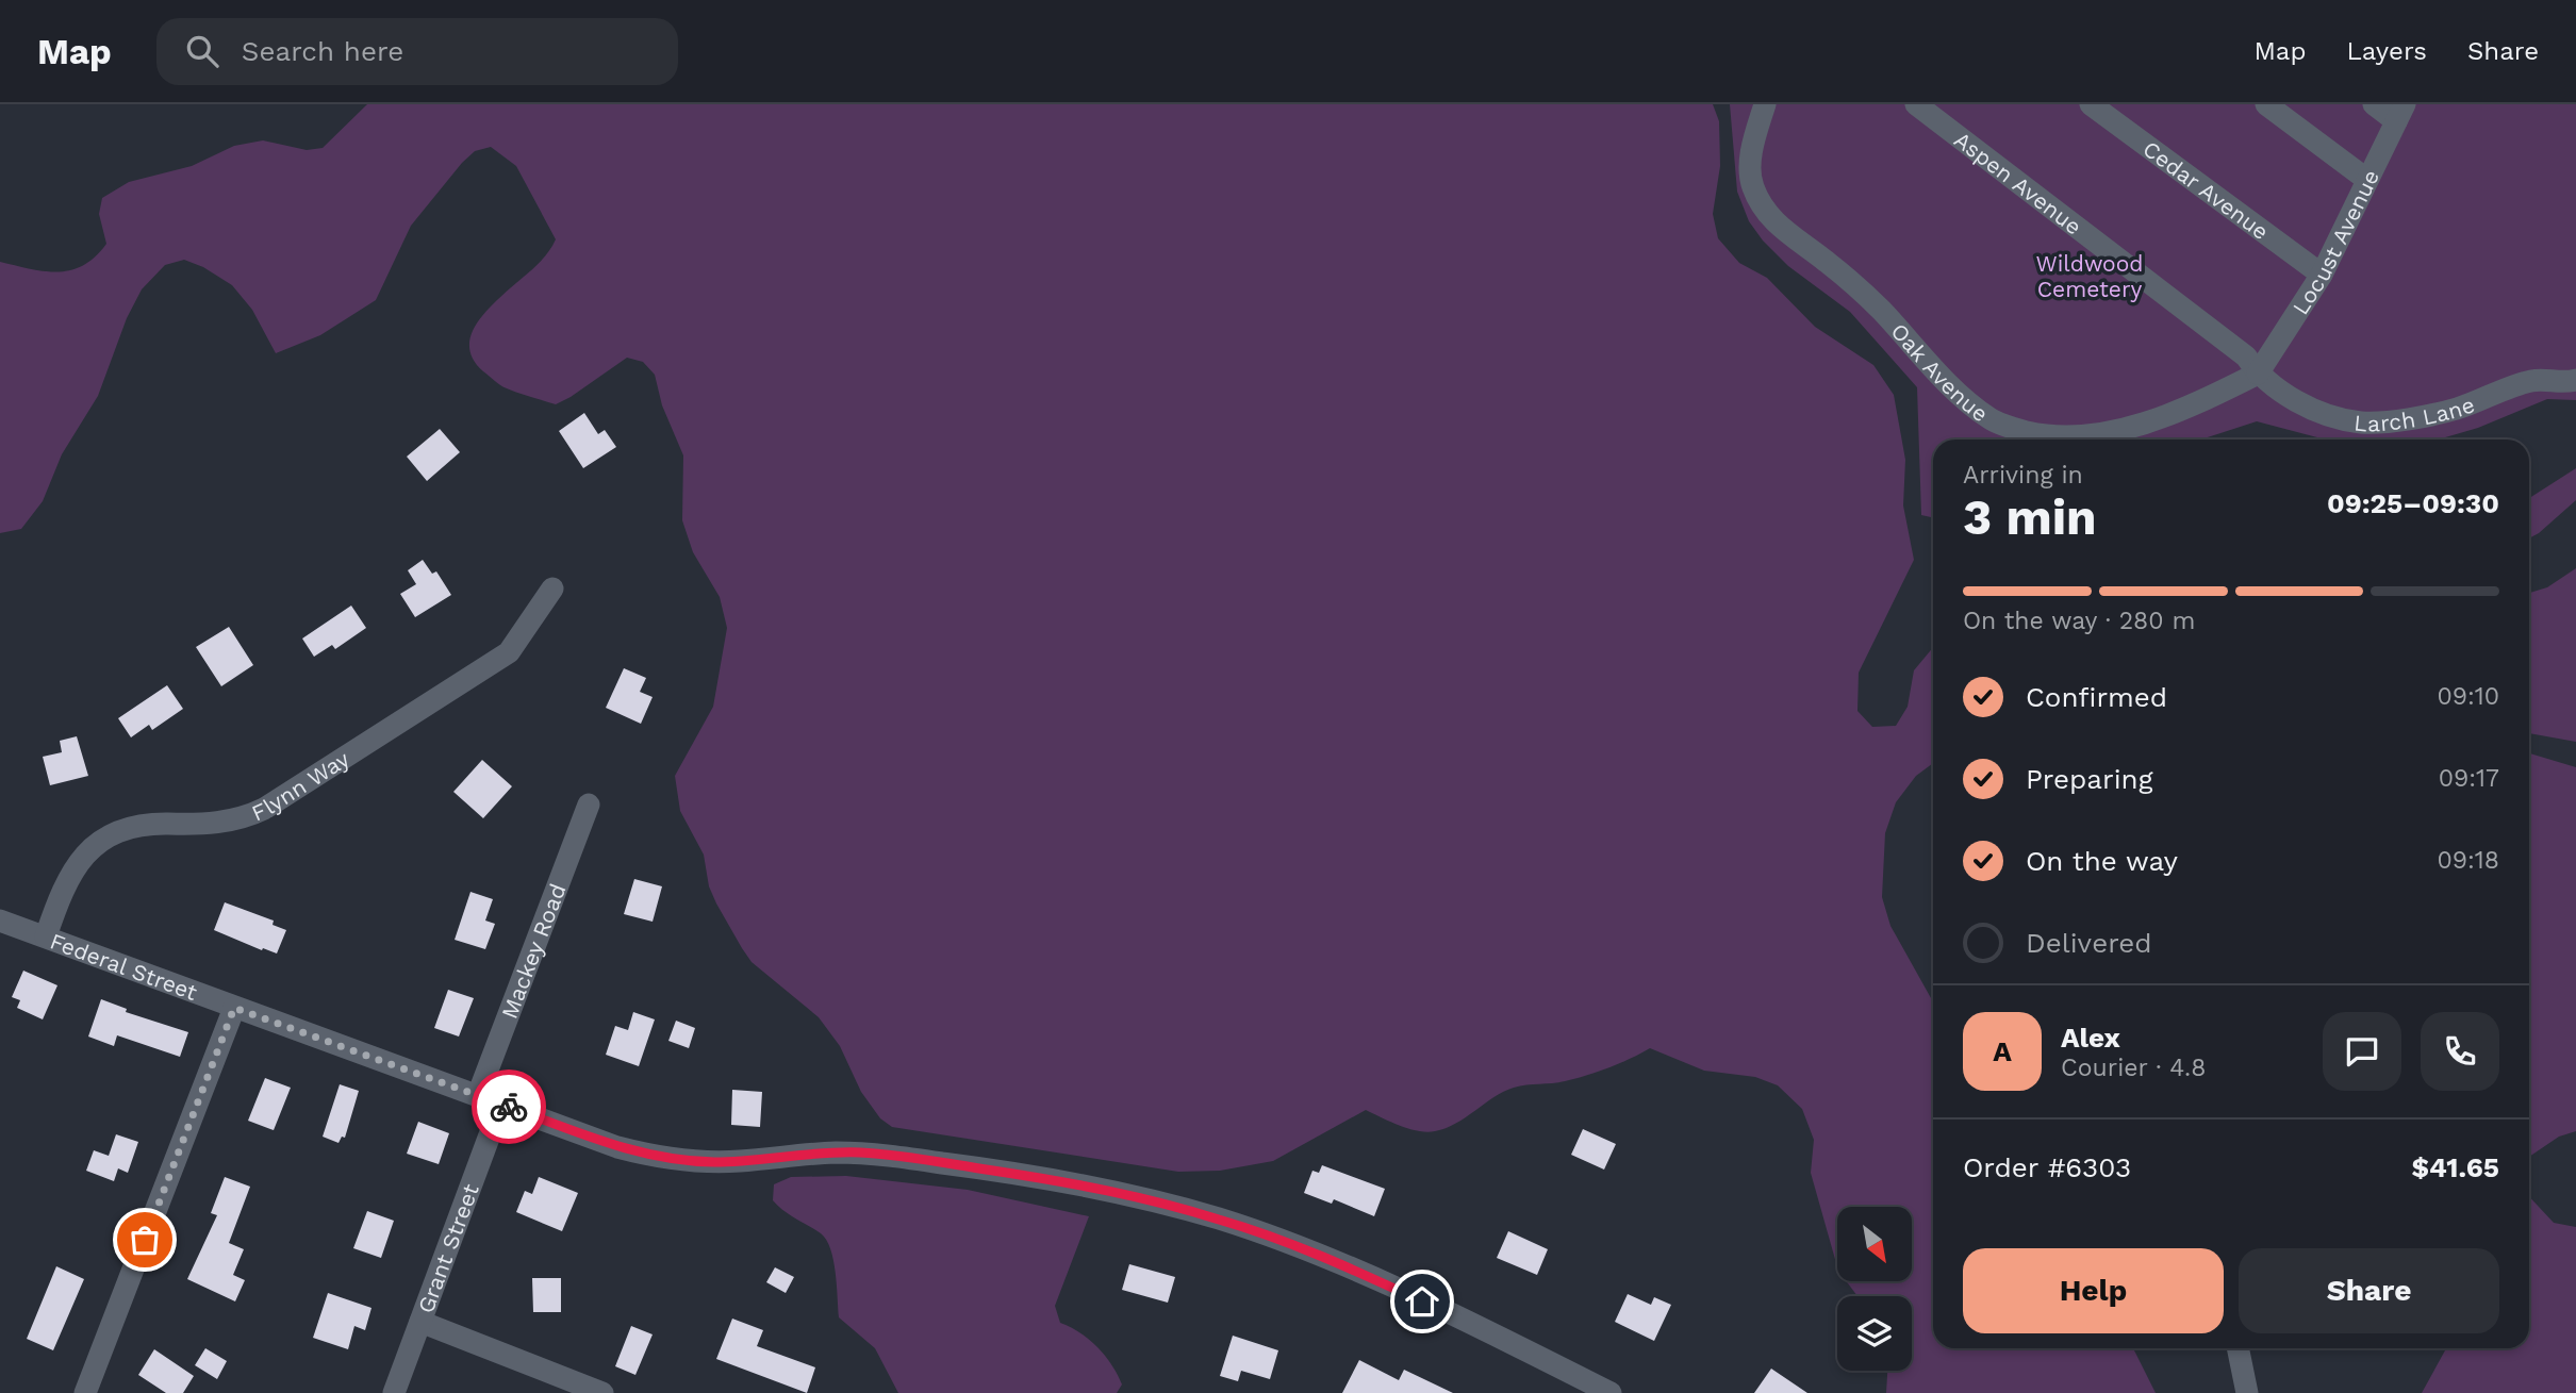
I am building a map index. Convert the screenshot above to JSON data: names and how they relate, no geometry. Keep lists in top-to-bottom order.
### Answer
{
  "streets": {
    "street": [
      "Aspen Avenue",
      "Cedar Avenue",
      "Locust Avenue",
      "Oak Avenue",
      "Larch Lane",
      "Flynn Way",
      "Mackey Road",
      "Federal Street",
      "Grant Street"
    ]
  },
  "crossings": [
    ["Aspen Avenue", "Locust Avenue"],
    ["Aspen Avenue", "Oak Avenue"],
    ["Aspen Avenue", "Larch Lane"],
    ["Cedar Avenue", "Locust Avenue"],
    ["Locust Avenue", "Oak Avenue"],
    ["Locust Avenue", "Larch Lane"],
    ["Oak Avenue", "Larch Lane"],
    ["Flynn Way", "Federal Street"],
    ["Mackey Road", "Federal Street"],
    ["Federal Street", "Grant Street"]
  ],
  "parks": ["Wildwood Cemetery"],
  "north": "bottom right",
  "page": {
    "header": "Map",
    "search": "Search here",
    "nav": ["Map", "Layers", "Share"],
    "heading": ["3 min", "Arriving in", "09:25–09:30"],
    "panel": [
      "Alex",
      "Courier · 4.8",
      "Order #6303",
      "$41.65"
    ],
    "bar": "On the way · 280 m",
    "list": [
      ["Confirmed", "09:10"],
      ["Preparing", "09:17"],
      ["On the way", "09:18"],
      "Delivered"
    ],
    "round": "A",
    "buttons": ["Help", "Share"]
  }
}
